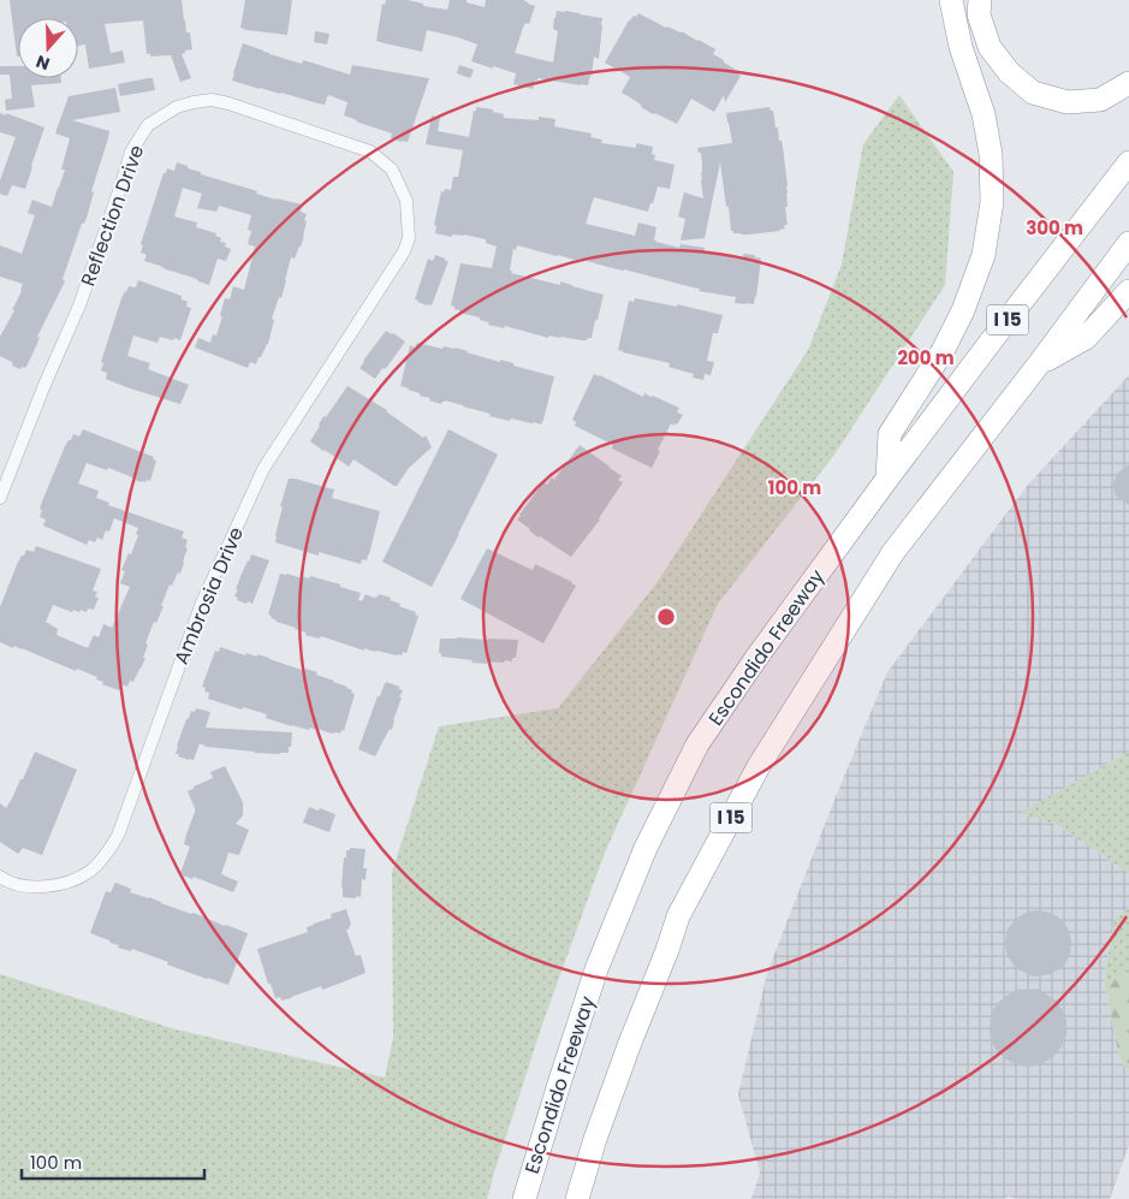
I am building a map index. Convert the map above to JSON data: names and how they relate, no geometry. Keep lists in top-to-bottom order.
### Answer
{
  "streets": {
    "highway": ["I 15", "Escondido Freeway"],
    "street": ["Reflection Drive", "Ambrosia Drive"]
  },
  "crossings": [
    ["Reflection Drive", "Ambrosia Drive"]
  ],
  "scale_bar": "100 m",
  "north": "bottom",
  "rings": ["300 m", "200 m", "100 m"]
}
